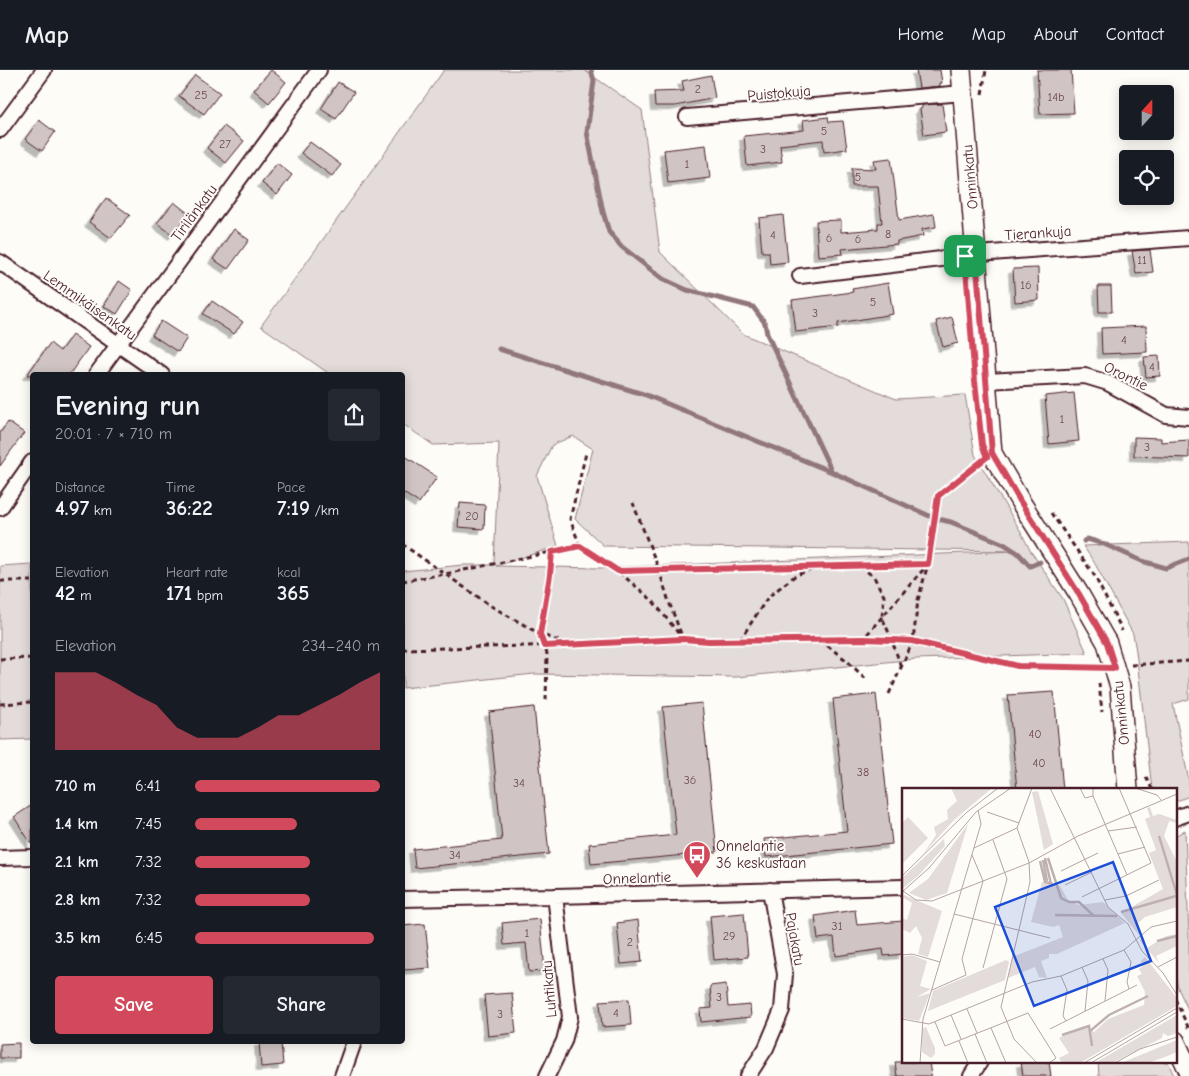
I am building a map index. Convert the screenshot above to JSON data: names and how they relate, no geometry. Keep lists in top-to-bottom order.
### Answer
{
  "streets": {
    "street": [
      "Puistokuja",
      "Onninkatu",
      "Tirilänkatu",
      "Tierankuja",
      "Lemmikäisenkatu",
      "Orontie",
      "Onnelantie",
      "Pajakatu",
      "Luhtikatu"
    ]
  },
  "crossings": [
    ["Puistokuja", "Onninkatu"],
    ["Onninkatu", "Tierankuja"],
    ["Onninkatu", "Orontie"],
    ["Tirilänkatu", "Lemmikäisenkatu"],
    ["Onnelantie", "Pajakatu"],
    ["Onnelantie", "Luhtikatu"]
  ],
  "places": {
    "bus stop": ["Onnelantie 36 keskustaan"]
  },
  "house_numbers": [
    "2",
    "25",
    "14b",
    "5",
    "27",
    "3",
    "1",
    "5",
    "8",
    "4",
    "6",
    "6",
    "11",
    "16",
    "5",
    "3",
    "4",
    "4",
    "1",
    "3",
    "20",
    "40",
    "40",
    "38",
    "36",
    "34",
    "34",
    "31",
    "1",
    "29",
    "2",
    "3",
    "4",
    "3"
  ],
  "north": "top",
  "page": {
    "header": "Map",
    "nav": [
      "Home",
      "Map",
      "About",
      "Contact"
    ],
    "heading": ["Evening run", "20:01 · 7 × 710 m"],
    "stats": [
      ["Distance", "4.97 km"],
      ["Time", "36:22"],
      ["Pace", "7:19 /km"],
      ["Elevation", "42 m"],
      ["Heart rate", "171 bpm"],
      ["kcal", "365"]
    ],
    "chart": ["Elevation", "234–240 m"],
    "list": [
      {
        "name": "710 m",
        "note": "6:41"
      },
      {
        "name": "1.4 km",
        "note": "7:45"
      },
      {
        "name": "2.1 km",
        "note": "7:32"
      },
      {
        "name": "2.8 km",
        "note": "7:32"
      },
      {
        "name": "3.5 km",
        "note": "6:45"
      }
    ],
    "buttons": ["Save", "Share"]
  }
}
